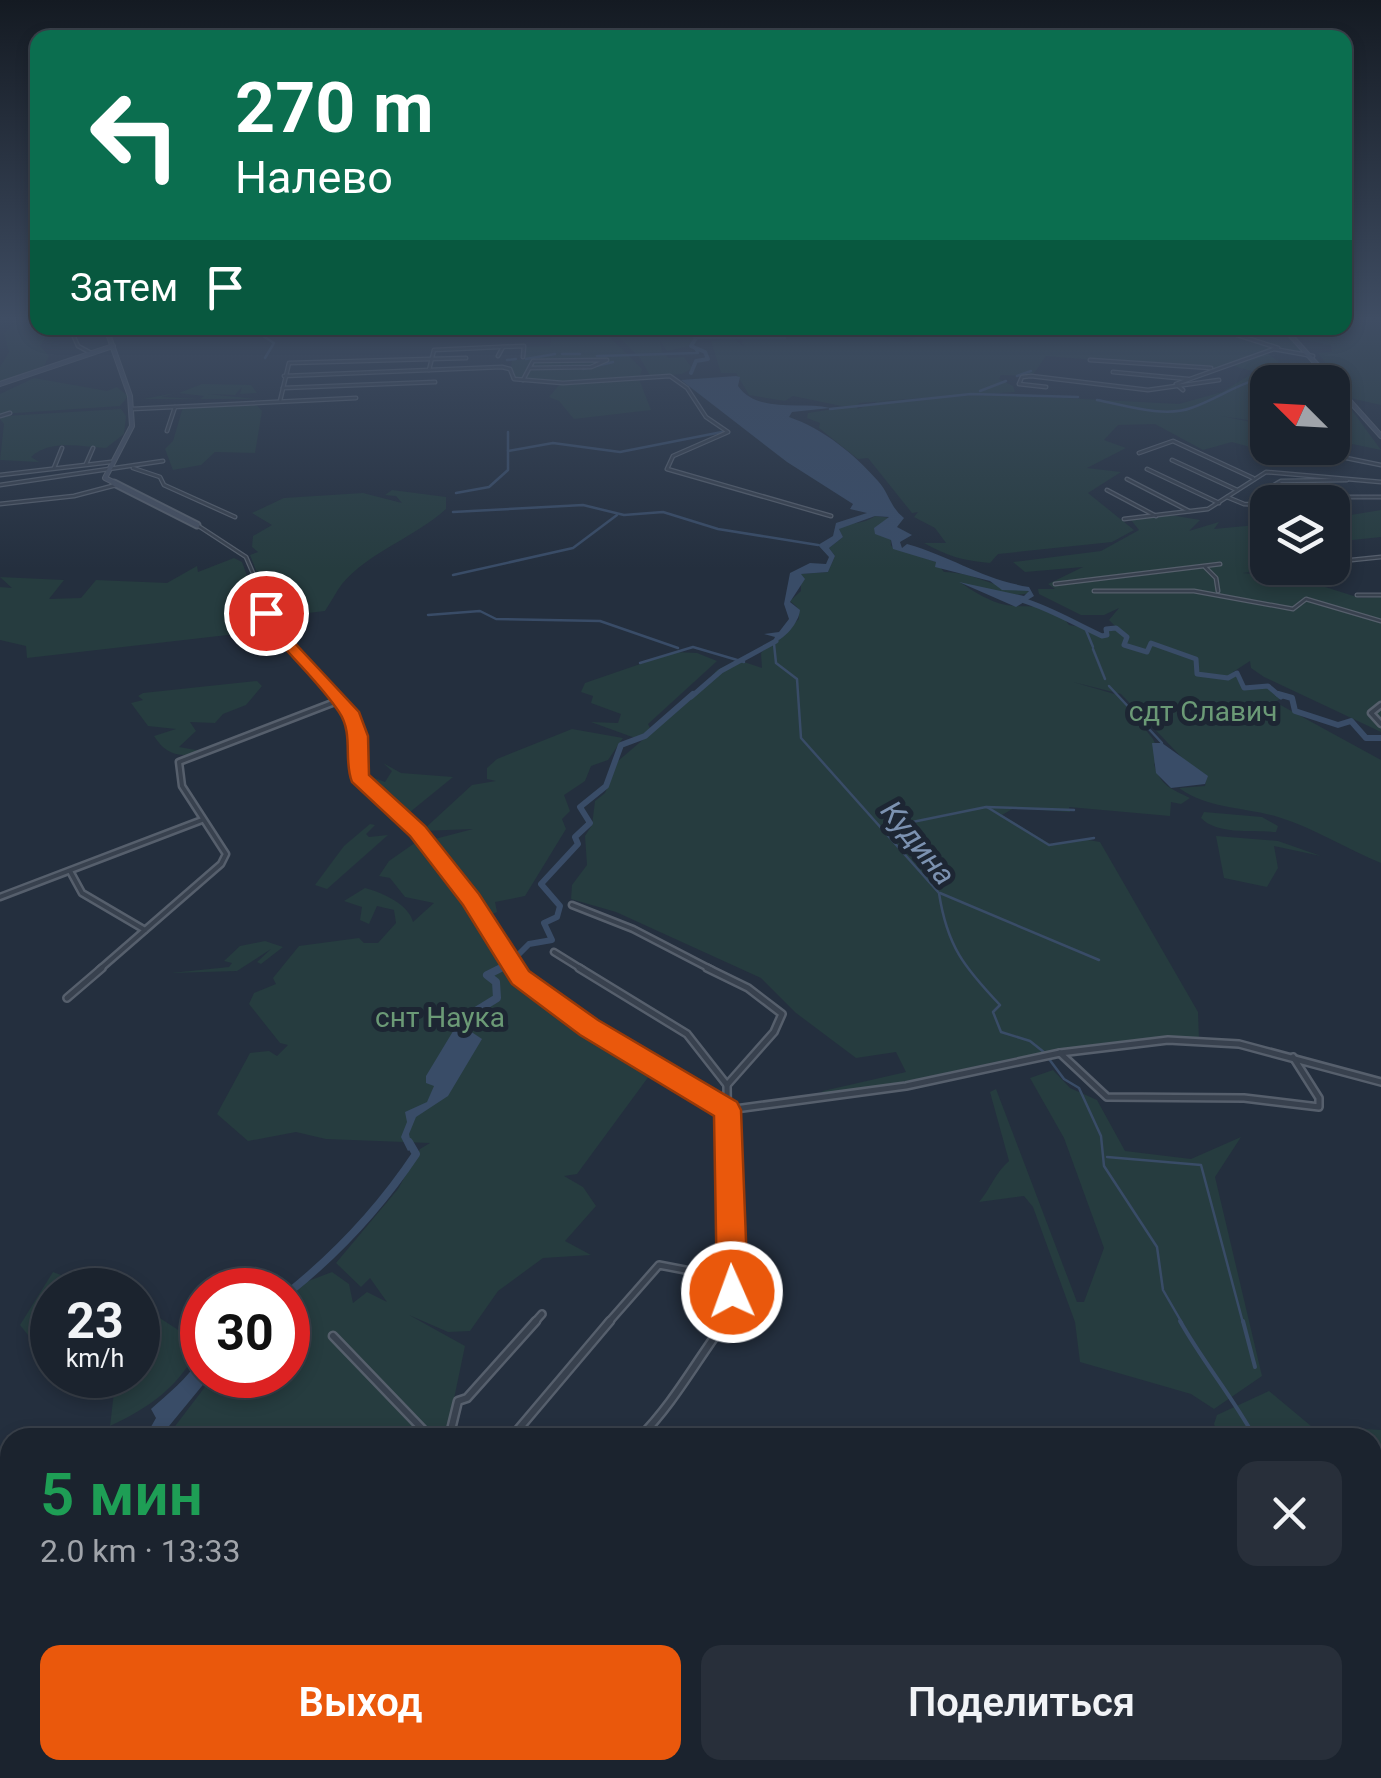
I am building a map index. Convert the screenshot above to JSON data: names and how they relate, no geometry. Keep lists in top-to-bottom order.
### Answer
{
  "water": ["Кудина"],
  "parks": ["сдт Славич", "снт Наука"],
  "north": "top left",
  "page": {
    "turn": ["270 m", "Налево"],
    "then": "Затем",
    "speed": "23 km/h",
    "limit": "30",
    "heading": ["5 мин", "2.0 km · 13:33"],
    "buttons": ["Выход", "Поделиться"]
  }
}
